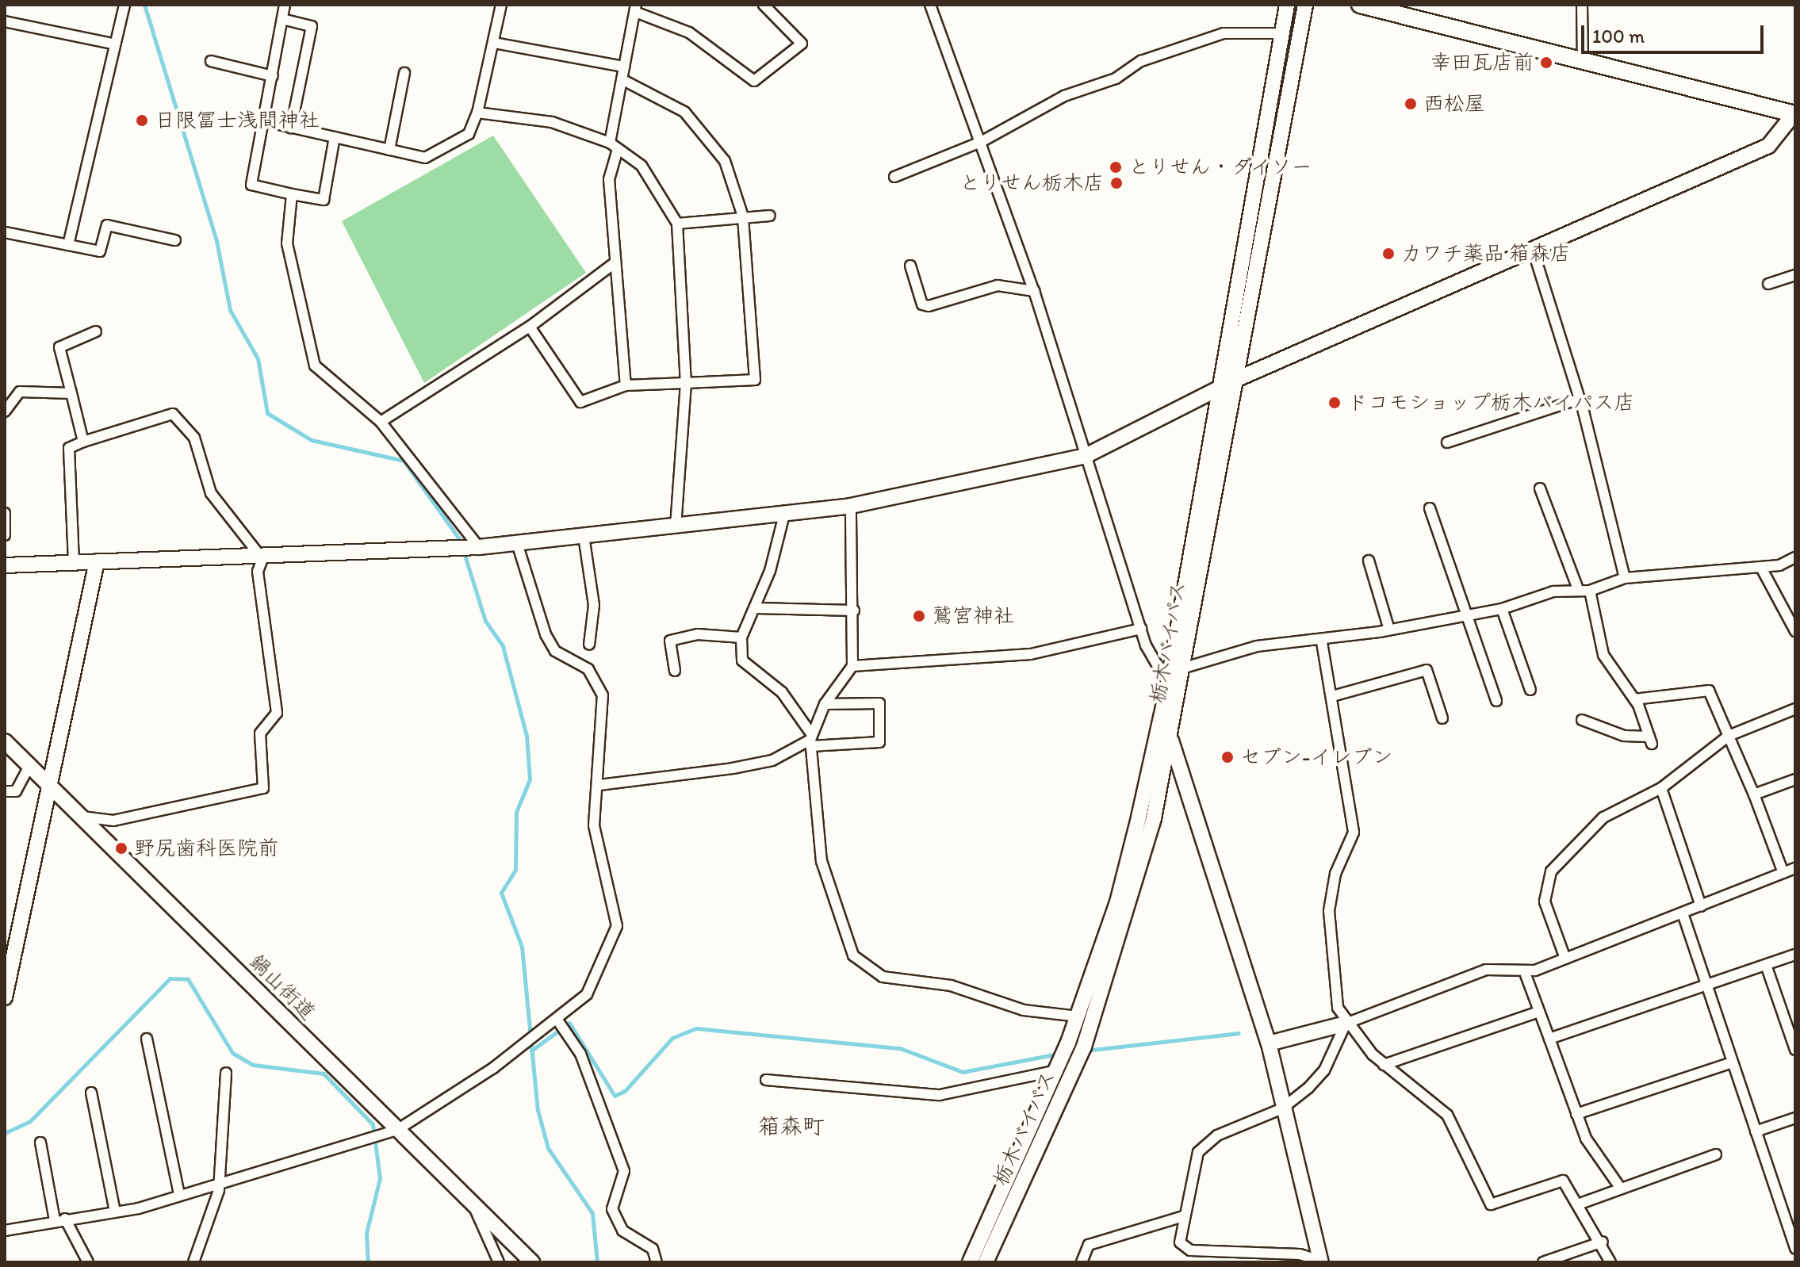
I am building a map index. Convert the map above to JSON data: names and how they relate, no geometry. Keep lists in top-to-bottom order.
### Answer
{
  "streets": {
    "street": ["栃木バイパス", "鍋山街道"]
  },
  "districts": ["箱森町"],
  "places": [
    "幸田瓦店前",
    "西松屋",
    "日限冨士浅間神社",
    "とりせん・ダイソー",
    "とりせん栃木店",
    "カワチ薬品 箱森店",
    "ドコモショップ栃木バイパス店",
    "鷲宮神社",
    "セブン-イレブン",
    "野尻歯科医院前"
  ],
  "scale_bar": "100 m"
}
